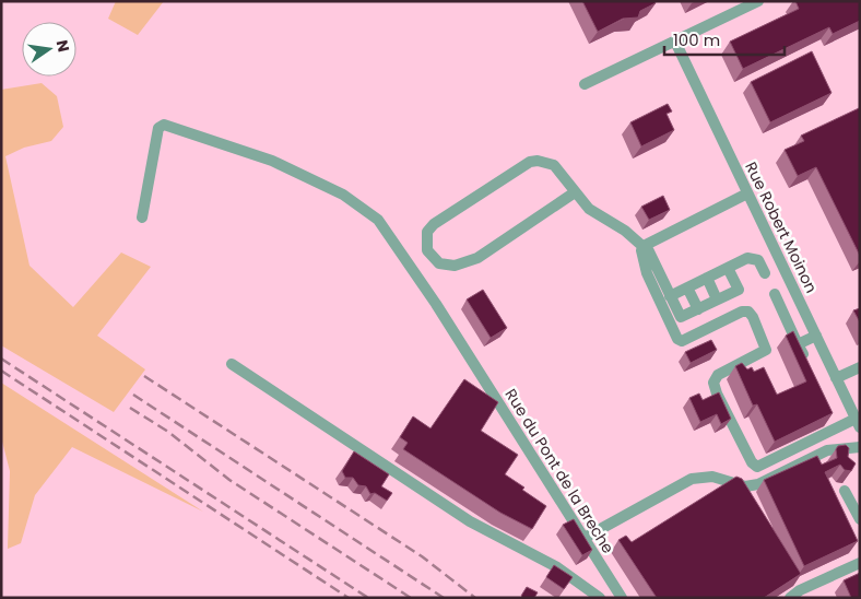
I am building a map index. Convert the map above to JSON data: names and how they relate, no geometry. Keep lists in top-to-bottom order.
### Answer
{
  "streets": {
    "street": ["Rue Robert Moinon", "Rue du Pont de la Breche"]
  },
  "scale_bar": "100 m",
  "north": "right"
}
